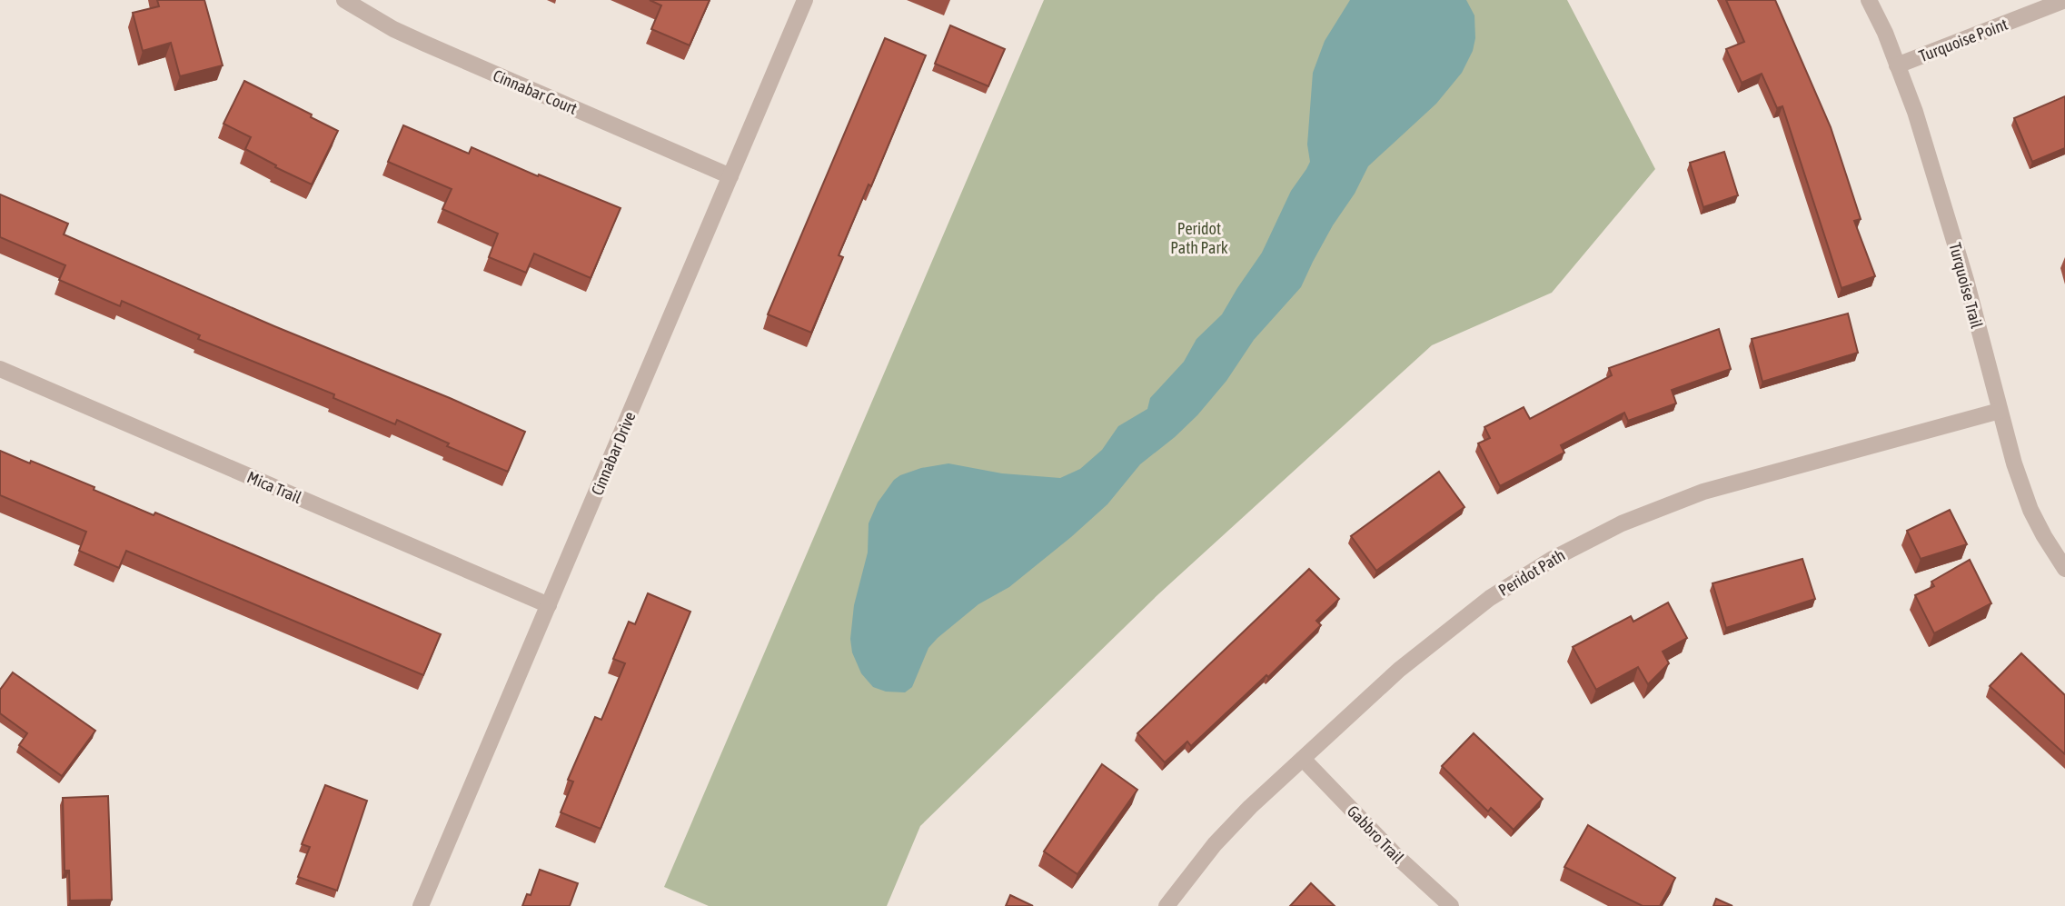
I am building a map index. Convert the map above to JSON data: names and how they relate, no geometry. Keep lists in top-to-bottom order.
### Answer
{
  "streets": {
    "street": [
      "Turquoise Point",
      "Cinnabar Court",
      "Turquoise Trail",
      "Cinnabar Drive",
      "Mica Trail",
      "Peridot Path",
      "Gabbro Trail"
    ]
  },
  "crossings": [
    ["Turquoise Point", "Turquoise Trail"],
    ["Cinnabar Court", "Cinnabar Drive"],
    ["Turquoise Trail", "Peridot Path"],
    ["Cinnabar Drive", "Mica Trail"],
    ["Peridot Path", "Gabbro Trail"]
  ],
  "parks": ["Peridot Path Park"]
}
